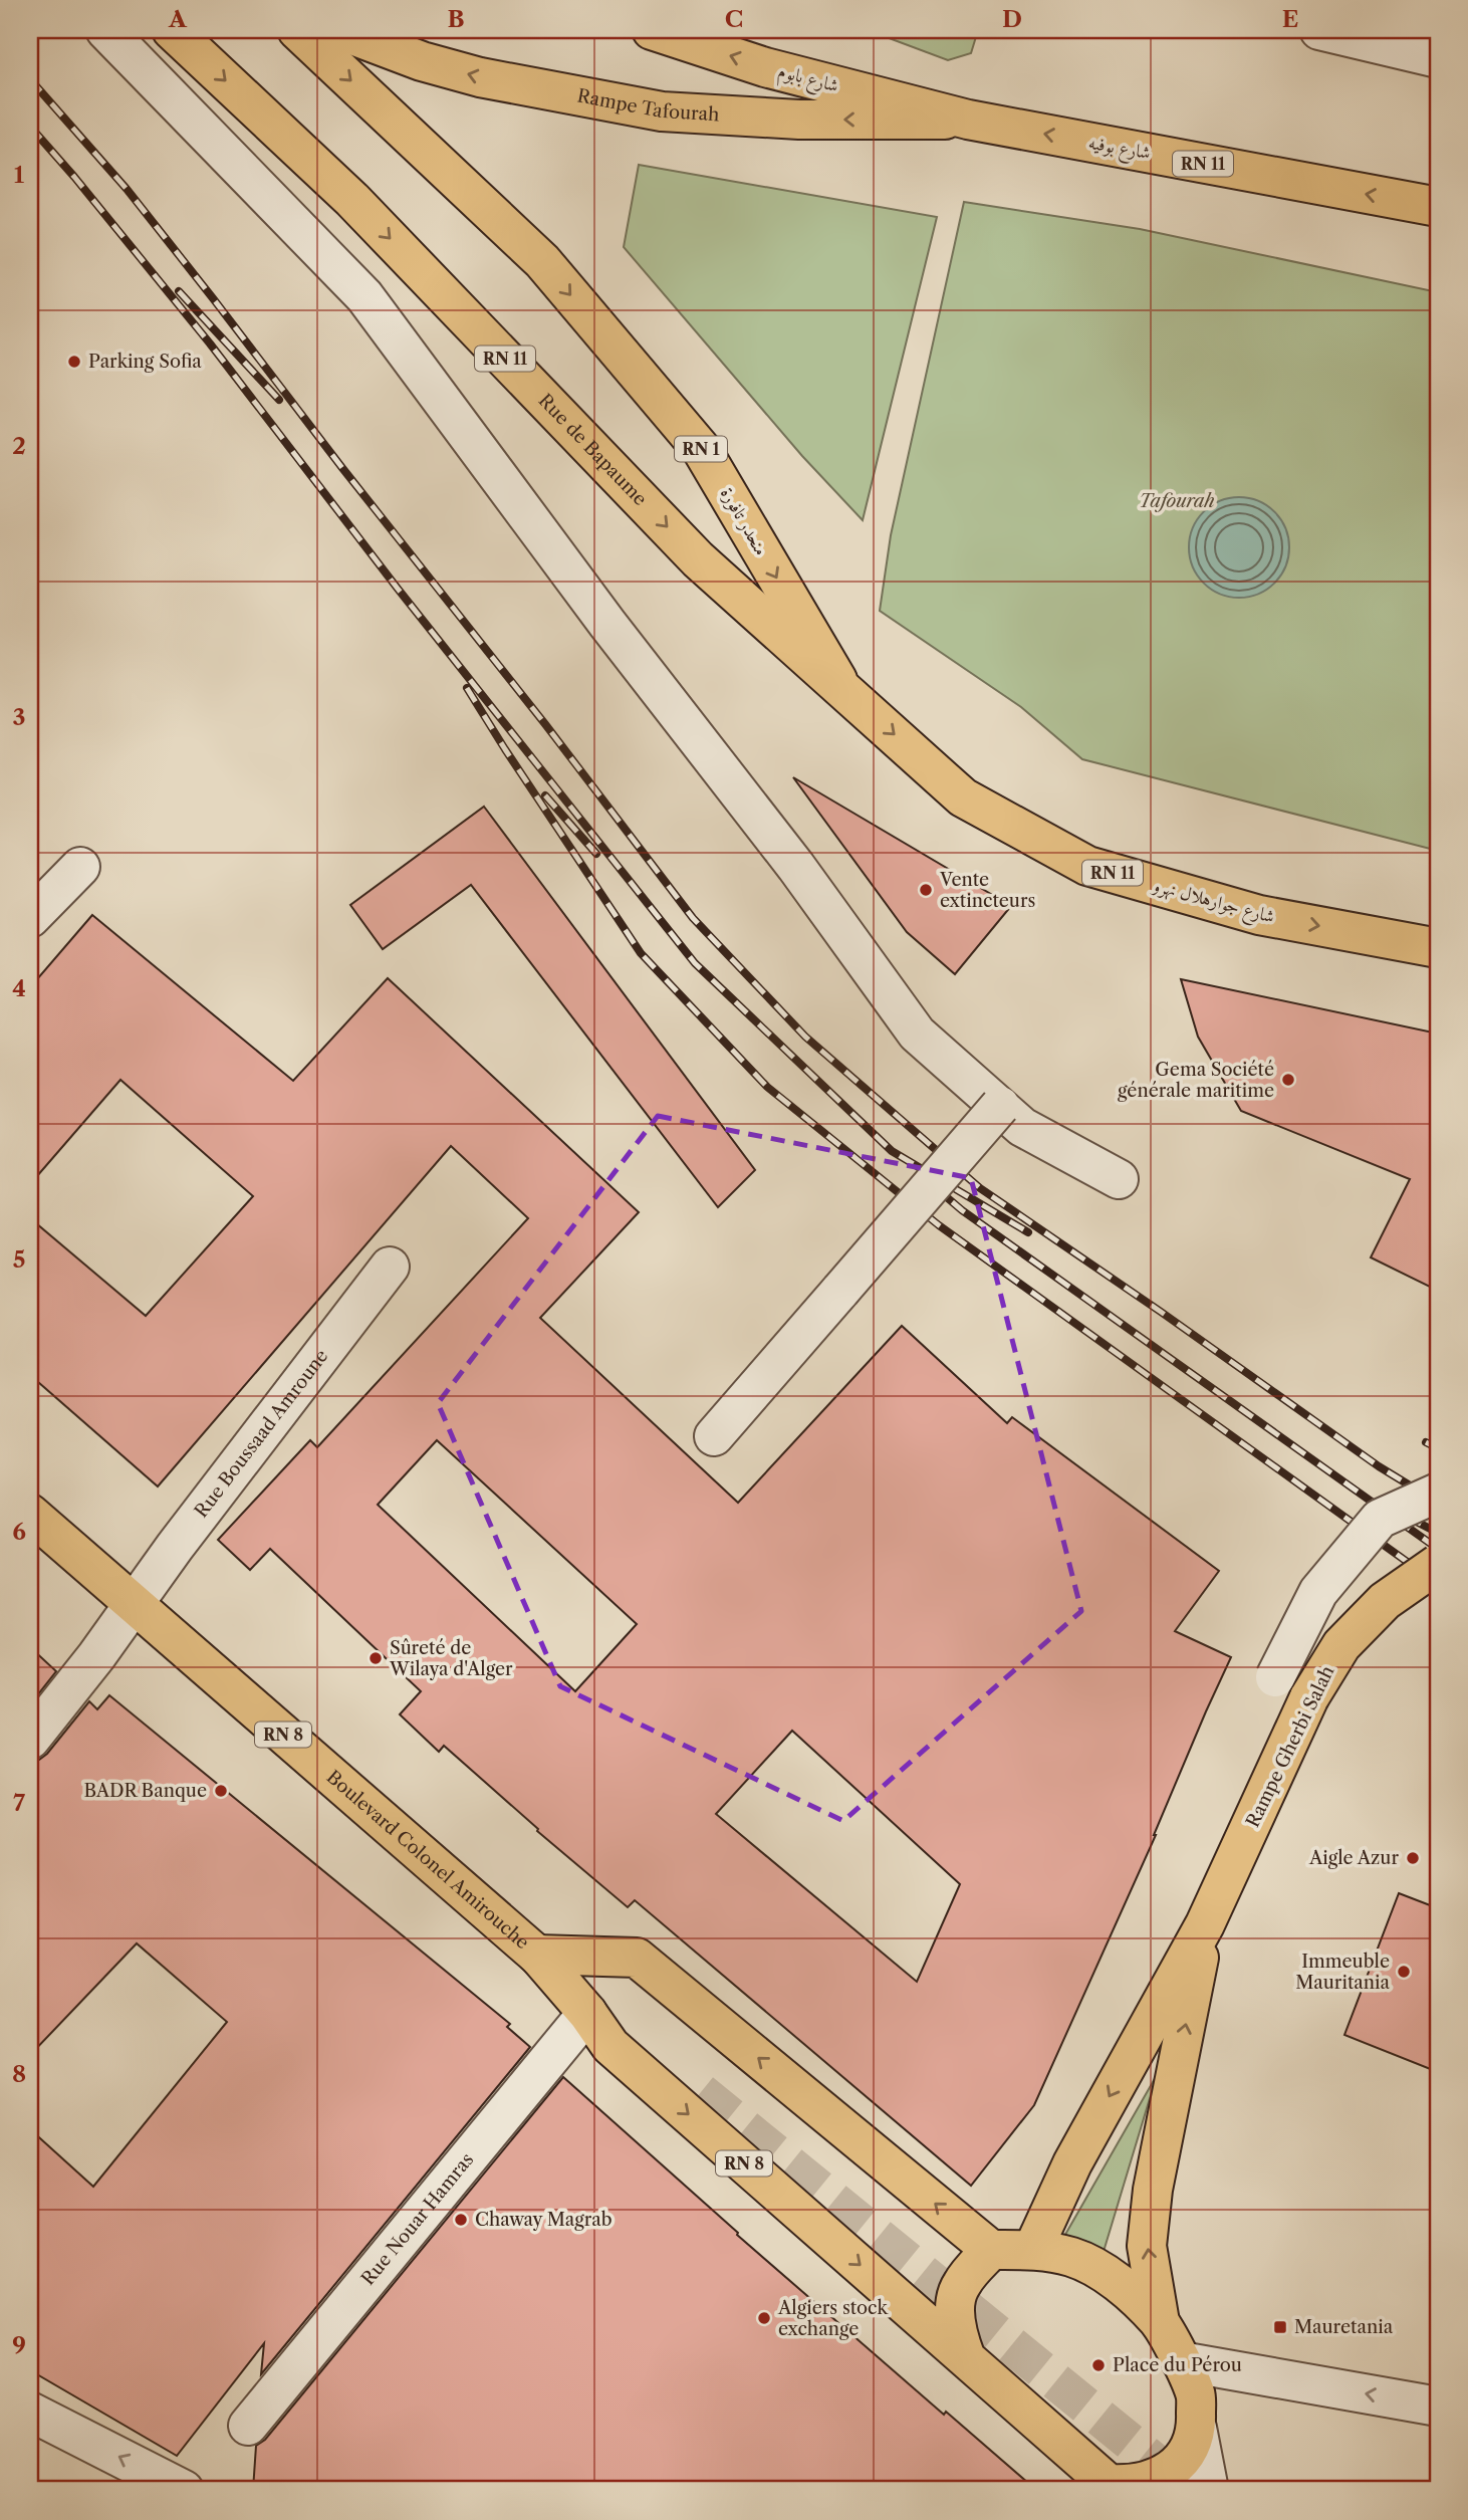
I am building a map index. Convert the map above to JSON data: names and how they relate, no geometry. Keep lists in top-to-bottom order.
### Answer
{
  "streets": {
    "main road": [
      "شارع بابوم",
      "Rampe Tafourah",
      "شارع بوفيه",
      "RN 11",
      "RN 1",
      "Rue de Bapaume",
      "منحدر تافورة",
      "شارع جوارهلال نهرو",
      "RN 8",
      "Rampe Gherbi Salah",
      "Boulevard Colonel Amirouche"
    ],
    "street": ["Rue Boussaad Amroune", "Rue Nouar Hamras"]
  },
  "crossings": [
    ["شارع بابوم", "Rampe Tafourah"],
    ["شارع بابوم", "شارع بوفيه"],
    ["Rampe Tafourah", "شارع بوفيه"],
    ["Rue de Bapaume", "منحدر تافورة"],
    ["Rue de Bapaume", "شارع جوارهلال نهرو"],
    ["منحدر تافورة", "شارع جوارهلال نهرو"],
    ["Rue Boussaad Amroune", "Boulevard Colonel Amirouche"],
    ["RN 8", "Rampe Gherbi Salah"],
    ["RN 8", "Boulevard Colonel Amirouche"],
    ["RN 8", "Rue Nouar Hamras"]
  ],
  "one_way": [
    "شارع بابوم",
    "Rampe Tafourah",
    "شارع بوفيه",
    "Rue de Bapaume",
    "منحدر تافورة",
    "شارع جوارهلال نهرو"
  ],
  "parks": ["Tafourah"],
  "places": {
    "other": [
      "Parking Sofia",
      "Vente extincteurs",
      "Gema Société générale maritime",
      "Sûreté de Wilaya d'Alger",
      "BADR Banque",
      "Aigle Azur",
      "Immeuble Mauritania",
      "Chaway Magrab",
      "Algiers stock exchange",
      "Place du Pérou"
    ],
    "transit": ["Mauretania"]
  },
  "grid": {
    "columns": [
      "A",
      "B",
      "C",
      "D",
      "E"
    ],
    "rows": [
      "1",
      "2",
      "3",
      "4",
      "5",
      "6",
      "7",
      "8",
      "9"
    ]
  }
}
